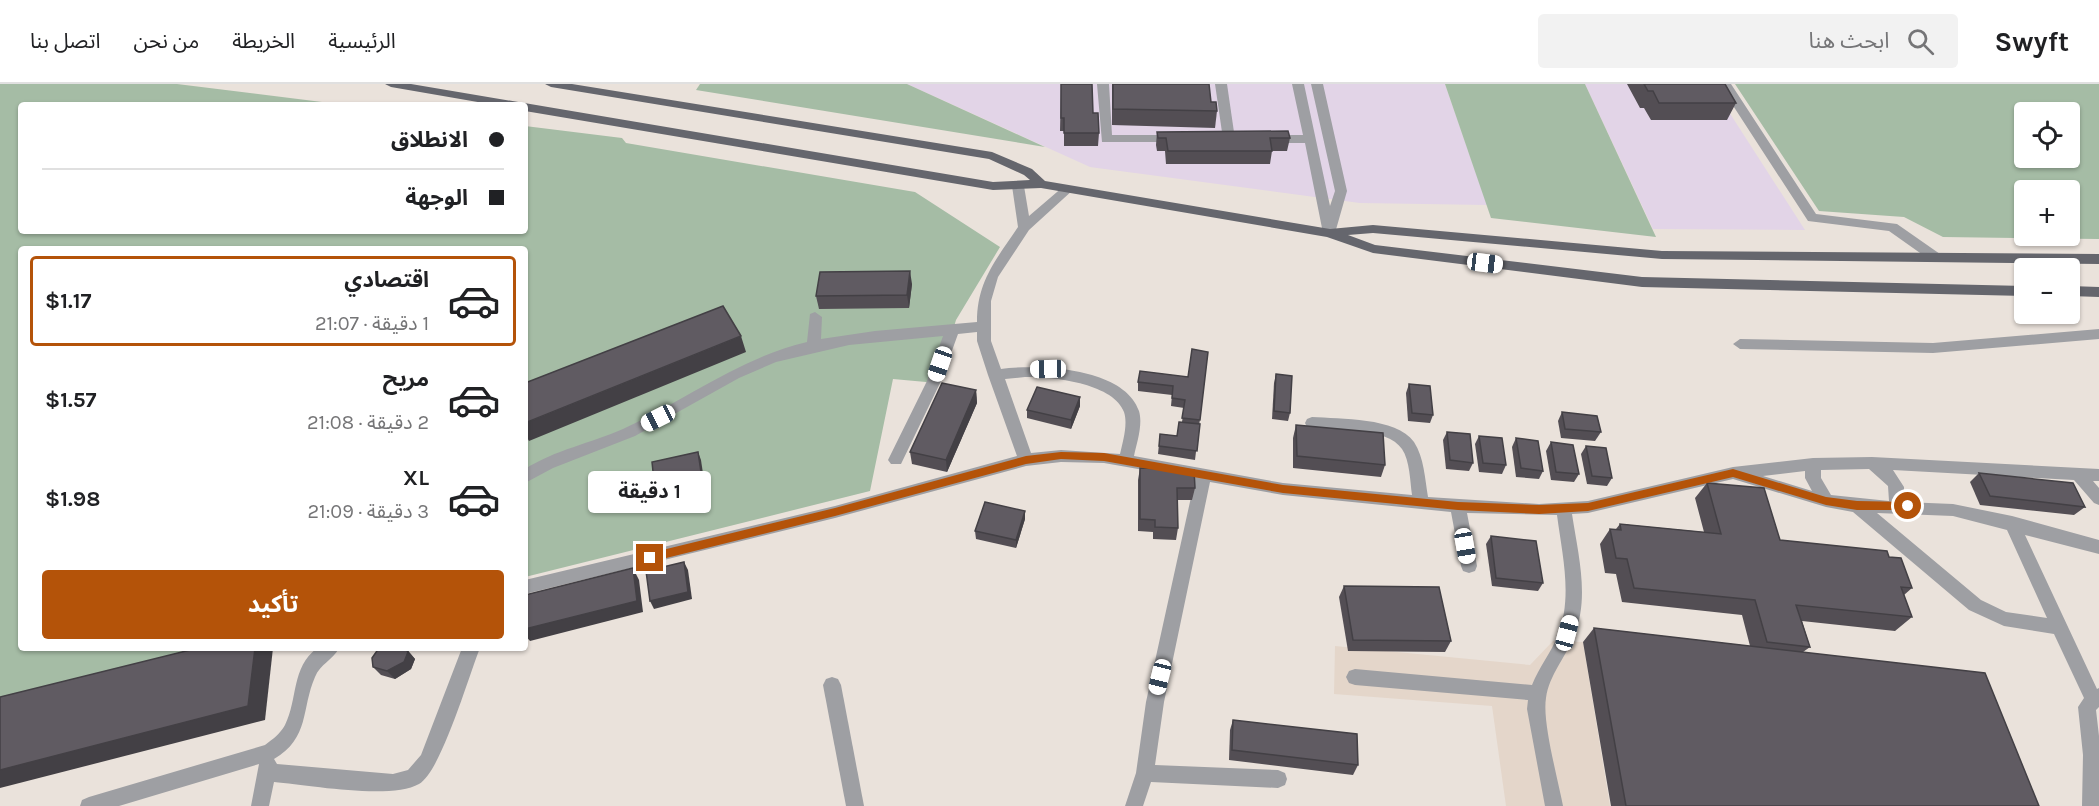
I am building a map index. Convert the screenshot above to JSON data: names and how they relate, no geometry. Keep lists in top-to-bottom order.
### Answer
{
  "page": {
    "header": "Swyft",
    "search": "ابحث هنا",
    "nav": [
      "الرئيسية",
      "الخريطة",
      "من نحن",
      "اتصل بنا"
    ],
    "map_buttons": ["+", "−"],
    "banner": ["الانطلاق", "الوجهة"],
    "list": [
      {
        "name": "اقتصادي",
        "note": "1 دقيقة · 21:07",
        "value": "$1.17"
      },
      {
        "name": "مريح",
        "note": "2 دقيقة · 21:08",
        "value": "$1.57"
      },
      {
        "name": "XL",
        "note": "3 دقيقة · 21:09",
        "value": "$1.98"
      }
    ],
    "bubble": "1 دقيقة",
    "buttons": "تأكيد"
  }
}
